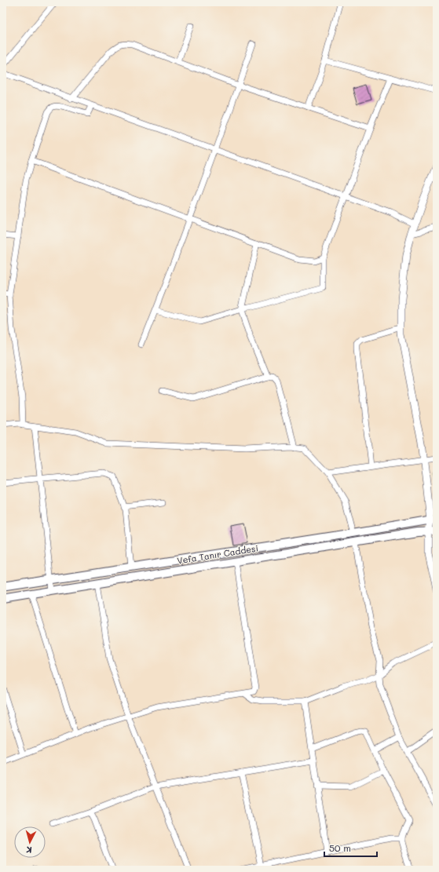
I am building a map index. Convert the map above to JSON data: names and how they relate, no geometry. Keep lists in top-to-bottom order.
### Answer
{
  "streets": {
    "main road": ["Vefa Tanır Caddesi"]
  },
  "scale_bar": "50 m",
  "north": "bottom"
}
